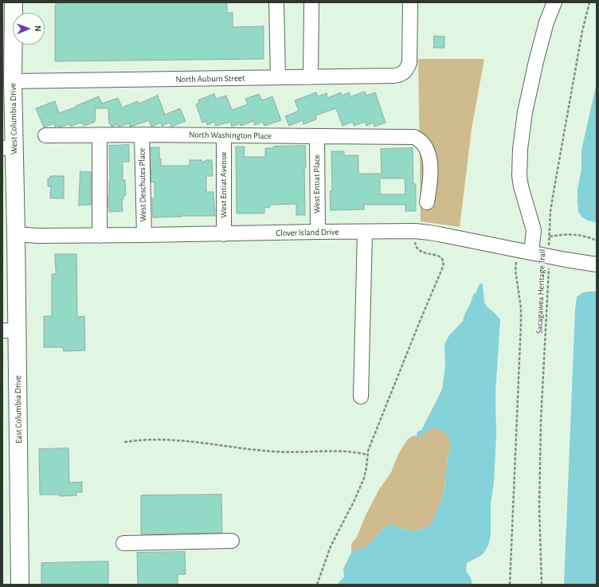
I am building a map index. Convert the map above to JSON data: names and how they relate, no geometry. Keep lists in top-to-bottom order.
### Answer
{
  "streets": {
    "main road": ["West Columbia Drive", "East Columbia Drive"],
    "street": [
      "North Auburn Street",
      "North Washington Place",
      "West Entiat Place",
      "West Deschutes Place",
      "West Entiat Avenue",
      "Clover Island Drive"
    ],
    "path": ["Sacagawea Heritage Trail"]
  },
  "crossings": [
    ["North Auburn Street", "West Columbia Drive"],
    ["West Columbia Drive", "Clover Island Drive"],
    ["West Columbia Drive", "East Columbia Drive"],
    ["North Washington Place", "West Entiat Place"],
    ["North Washington Place", "West Deschutes Place"],
    ["North Washington Place", "West Entiat Avenue"],
    ["West Entiat Place", "Clover Island Drive"],
    ["West Deschutes Place", "Clover Island Drive"],
    ["West Entiat Avenue", "Clover Island Drive"],
    ["Clover Island Drive", "Sacagawea Heritage Trail"],
    ["Clover Island Drive", "East Columbia Drive"]
  ],
  "north": "right"
}
